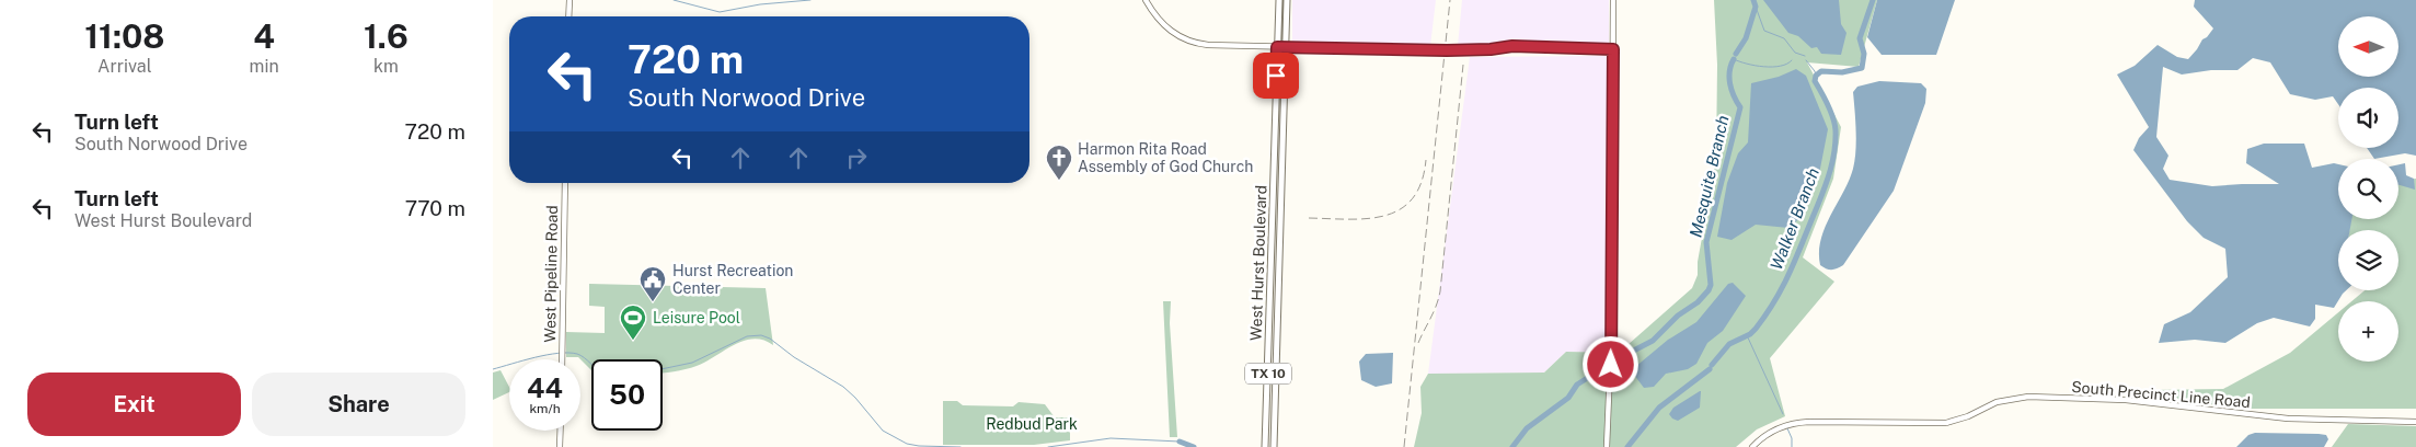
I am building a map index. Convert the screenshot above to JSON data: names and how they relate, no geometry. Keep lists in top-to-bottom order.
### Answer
{
  "streets": {
    "main road": [
      "West Hurst Boulevard",
      "West Pipeline Road",
      "TX 10",
      "South Precinct Line Road"
    ]
  },
  "crossings": [
    ["West Hurst Boulevard", "TX 10"]
  ],
  "water": ["Mesquite Branch", "Walker Branch"],
  "parks": ["Redbud Park"],
  "places": {
    "church": ["Harmon Rita Road Assembly of God Church"],
    "public building": ["Hurst Recreation Center"],
    "sports": ["Leisure Pool"]
  },
  "north": "left",
  "page": {
    "eta": [
      "11:08",
      "Arrival",
      "4",
      "min",
      "1.6",
      "km"
    ],
    "map_buttons": "+",
    "turn": ["720 m", "South Norwood Drive"],
    "list": [
      {
        "name": "Turn left",
        "note": "South Norwood Drive",
        "value": "720 m"
      },
      {
        "name": "Turn left",
        "note": "West Hurst Boulevard",
        "value": "770 m"
      }
    ],
    "speed": "44 km/h",
    "limit": "50",
    "buttons": ["Exit", "Share"]
  }
}
